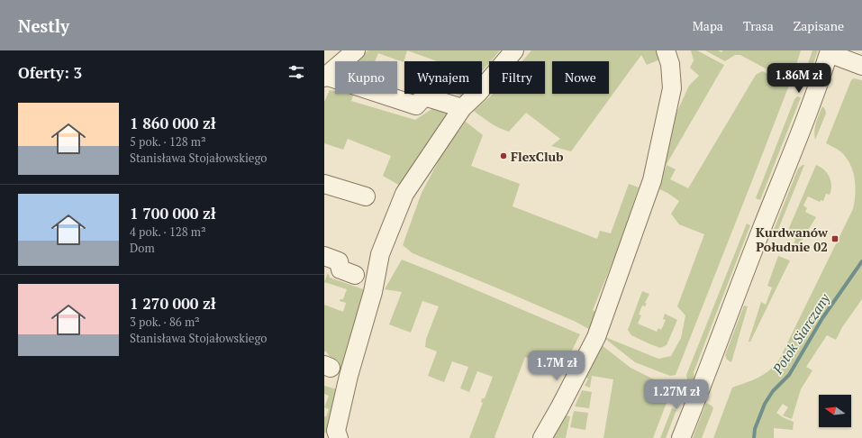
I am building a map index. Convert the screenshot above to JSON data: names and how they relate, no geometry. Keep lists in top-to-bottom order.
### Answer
{
  "water": ["Potok Siarczany"],
  "places": {
    "other": ["FlexClub"],
    "transit": ["Kurdwanów Południe 02"]
  },
  "north": "left",
  "page": {
    "header": "Nestly",
    "nav": ["Mapa", "Trasa", "Zapisane"],
    "heading": "Oferty: 3",
    "chip": [
      "Kupno",
      "Wynajem",
      "Filtry",
      "Nowe"
    ],
    "price": ["1.86M zł", "1.7M zł", "1.27M zł"],
    "list": [
      {
        "name": "1 860 000 zł",
        "note": "5 pok. · 128 m² · Stanisława Stojałowskiego"
      },
      {
        "name": "1 700 000 zł",
        "note": "4 pok. · 128 m² · Dom"
      },
      {
        "name": "1 270 000 zł",
        "note": "3 pok. · 86 m² · Stanisława Stojałowskiego"
      }
    ]
  }
}
